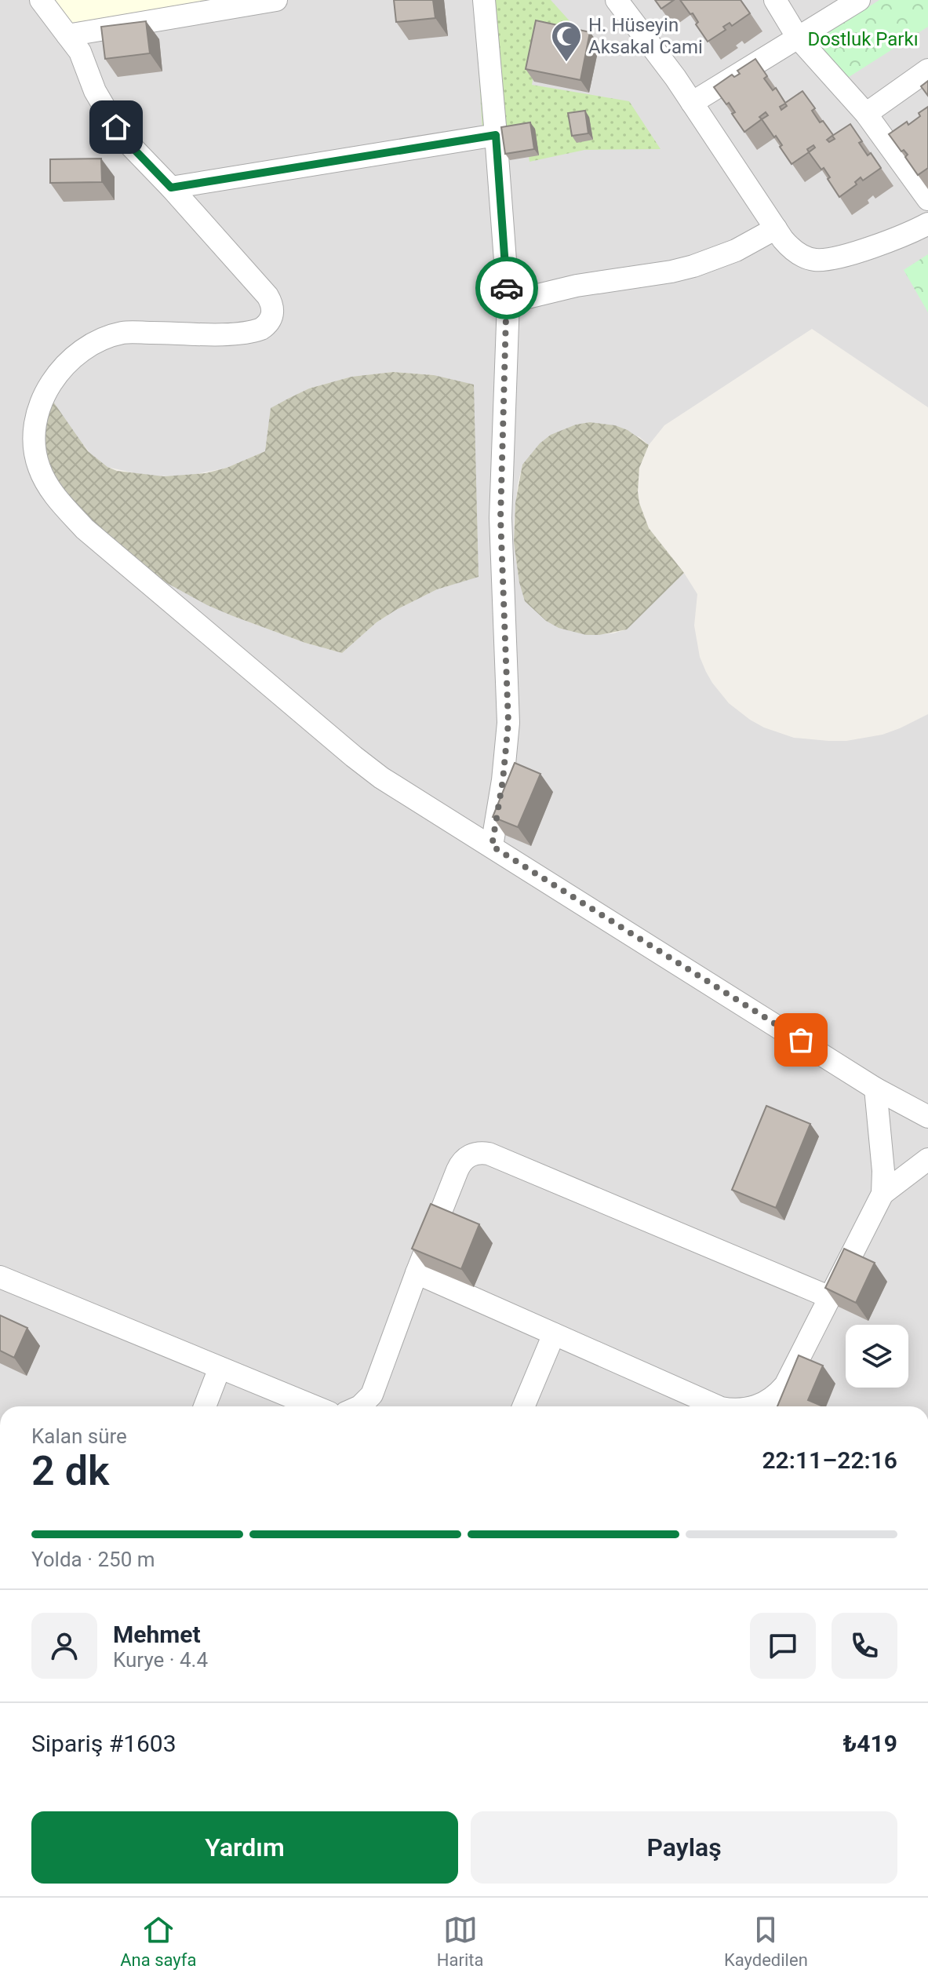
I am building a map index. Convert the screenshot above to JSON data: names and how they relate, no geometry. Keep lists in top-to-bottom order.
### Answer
{
  "parks": ["Dostluk Parkı"],
  "places": {
    "mosque": ["H. Hüseyin Aksakal Cami"]
  },
  "page": {
    "heading": ["2 dk", "Kalan süre", "22:11–22:16"],
    "panel": [
      "Mehmet",
      "Kurye · 4.4",
      "Sipariş #1603",
      "₺419"
    ],
    "bar": "Yolda · 250 m",
    "buttons": ["Yardım", "Paylaş"],
    "tabs": ["Ana sayfa", "Harita", "Kaydedilen"]
  }
}
